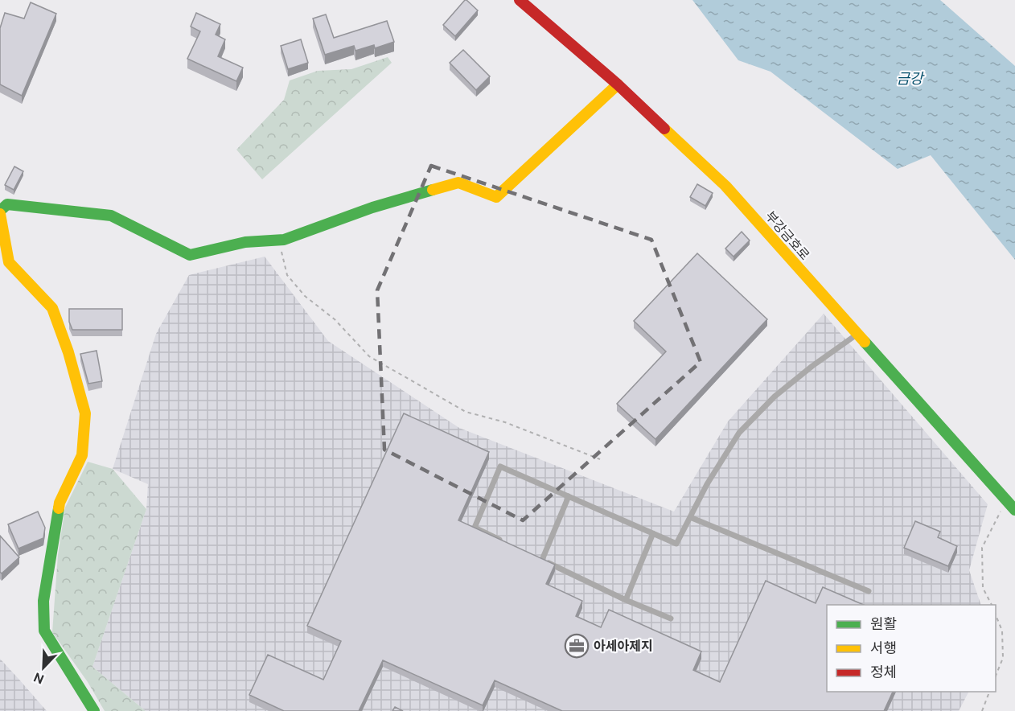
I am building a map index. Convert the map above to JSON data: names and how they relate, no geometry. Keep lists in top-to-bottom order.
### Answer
{
  "streets": {
    "street": ["부강금호로"]
  },
  "water": ["금강"],
  "places": {
    "office": ["아세아제지"]
  },
  "legend": ["원활", "서행", "정체"],
  "north": "bottom left"
}
